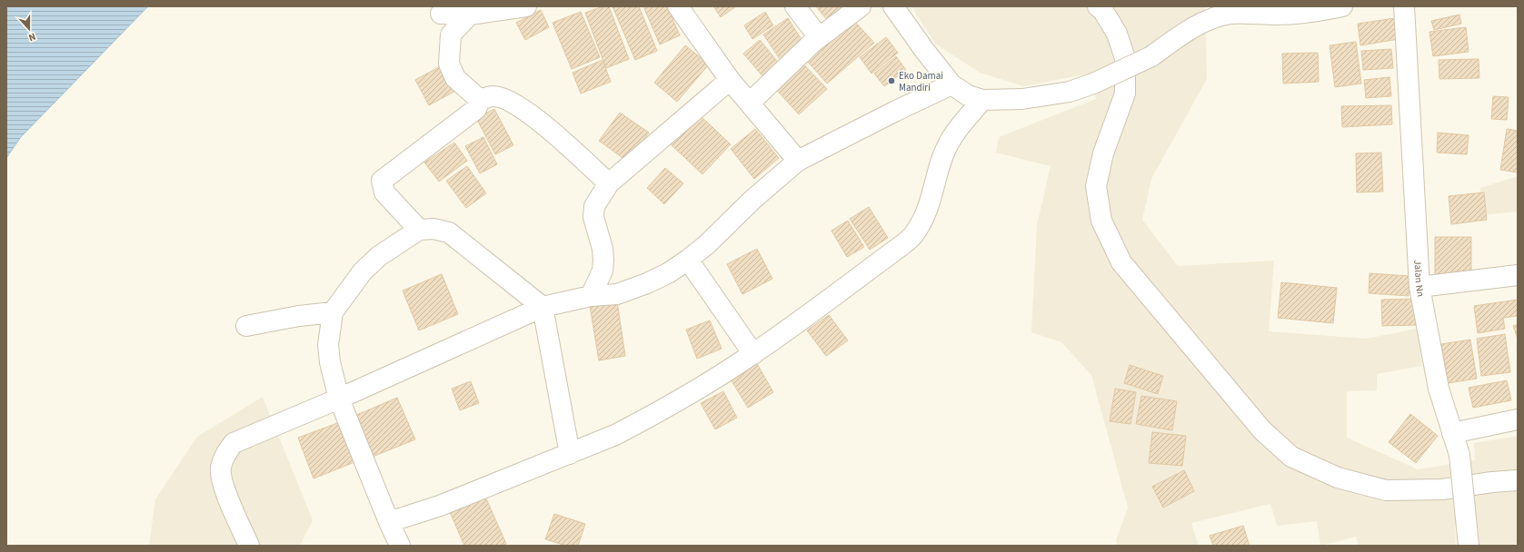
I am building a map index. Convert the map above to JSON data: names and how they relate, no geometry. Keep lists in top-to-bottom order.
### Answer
{
  "streets": {
    "street": ["Jalan Nn"]
  },
  "places": ["Eko Damai Mandiri"],
  "north": "bottom"
}
